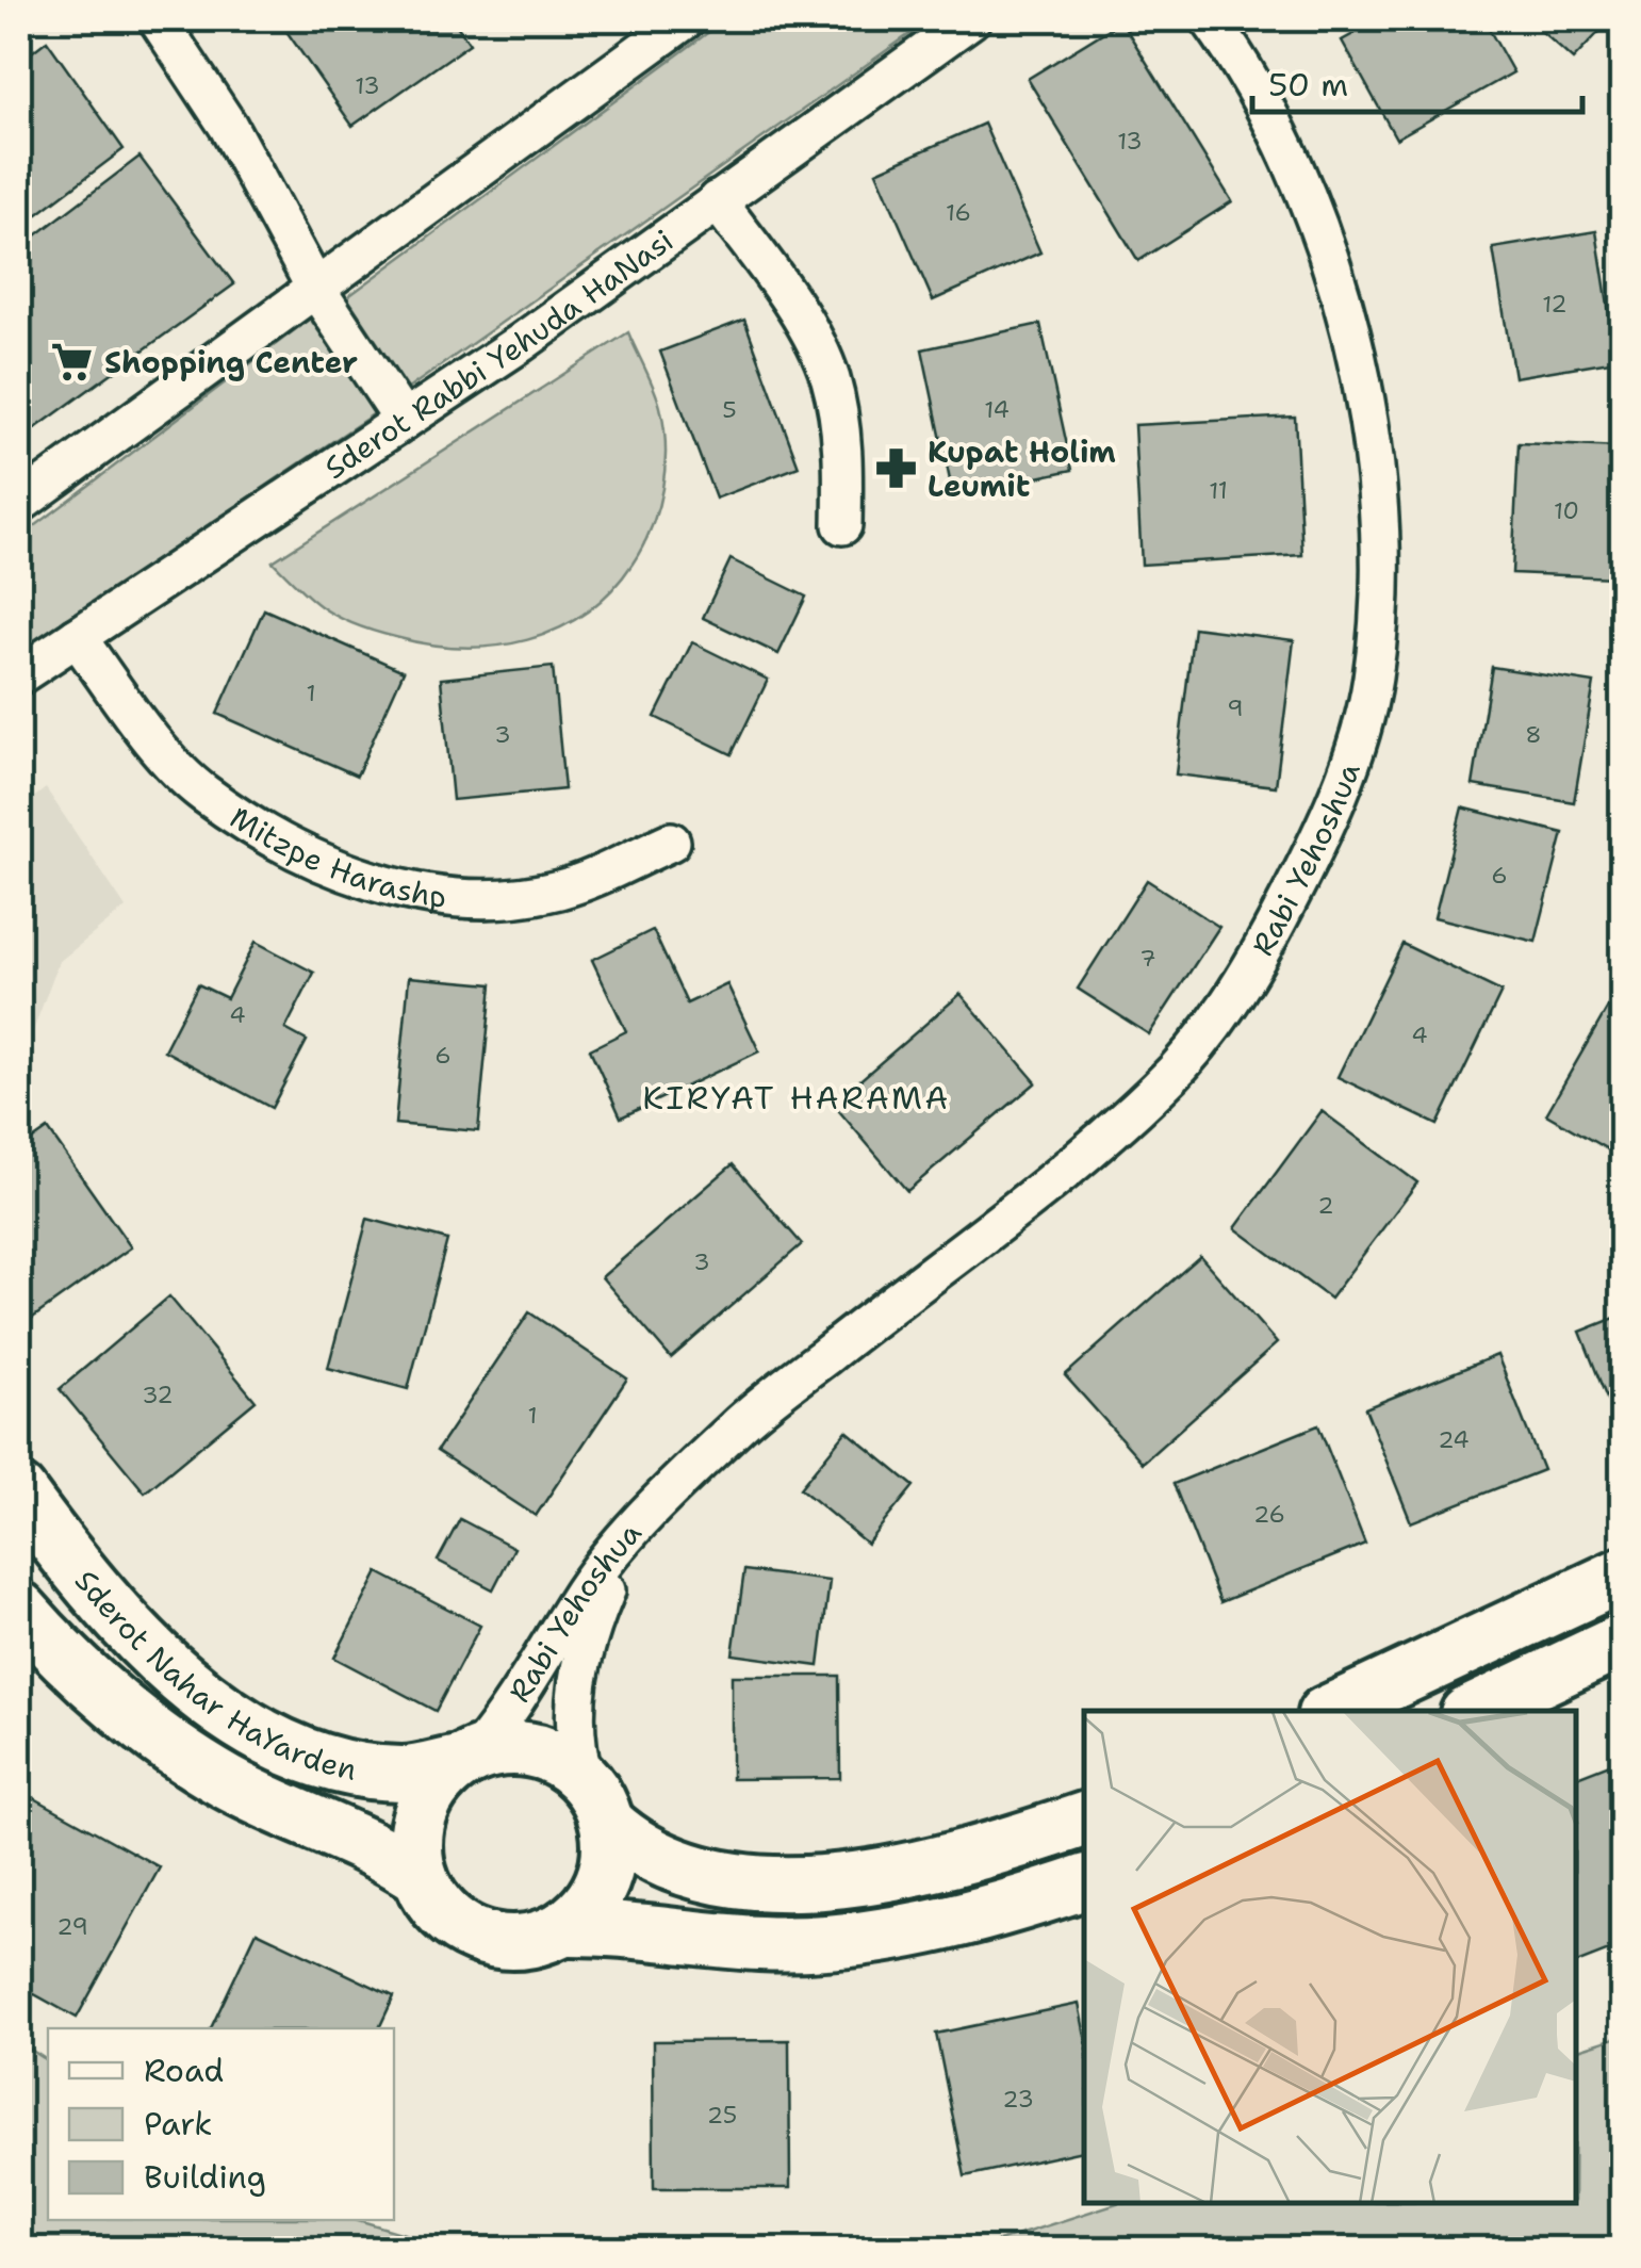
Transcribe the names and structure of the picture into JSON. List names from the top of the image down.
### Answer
{
  "streets": {
    "main road": ["Sderot Nahar HaYarden"],
    "street": ["Sderot Rabbi Yehuda HaNasi", "Mitzpe Harashp", "Rabi Yehoshua"]
  },
  "crossings": [
    ["Sderot Rabbi Yehuda HaNasi", "Mitzpe Harashp"],
    ["Rabi Yehoshua", "Sderot Nahar HaYarden"]
  ],
  "districts": ["KIRYAT HARAMA"],
  "places": {
    "supermarket": ["Shopping Center"],
    "pharmacy": ["Kupat Holim Leumit"]
  },
  "house_numbers": [
    "13",
    "13",
    "16",
    "12",
    "5",
    "14",
    "11",
    "10",
    "1",
    "9",
    "3",
    "8",
    "6",
    "7",
    "4",
    "4",
    "6",
    "2",
    "3",
    "32",
    "1",
    "24",
    "26",
    "29",
    "23",
    "25"
  ],
  "legend": ["Road", "Park", "Building"],
  "scale_bar": "50 m"
}
